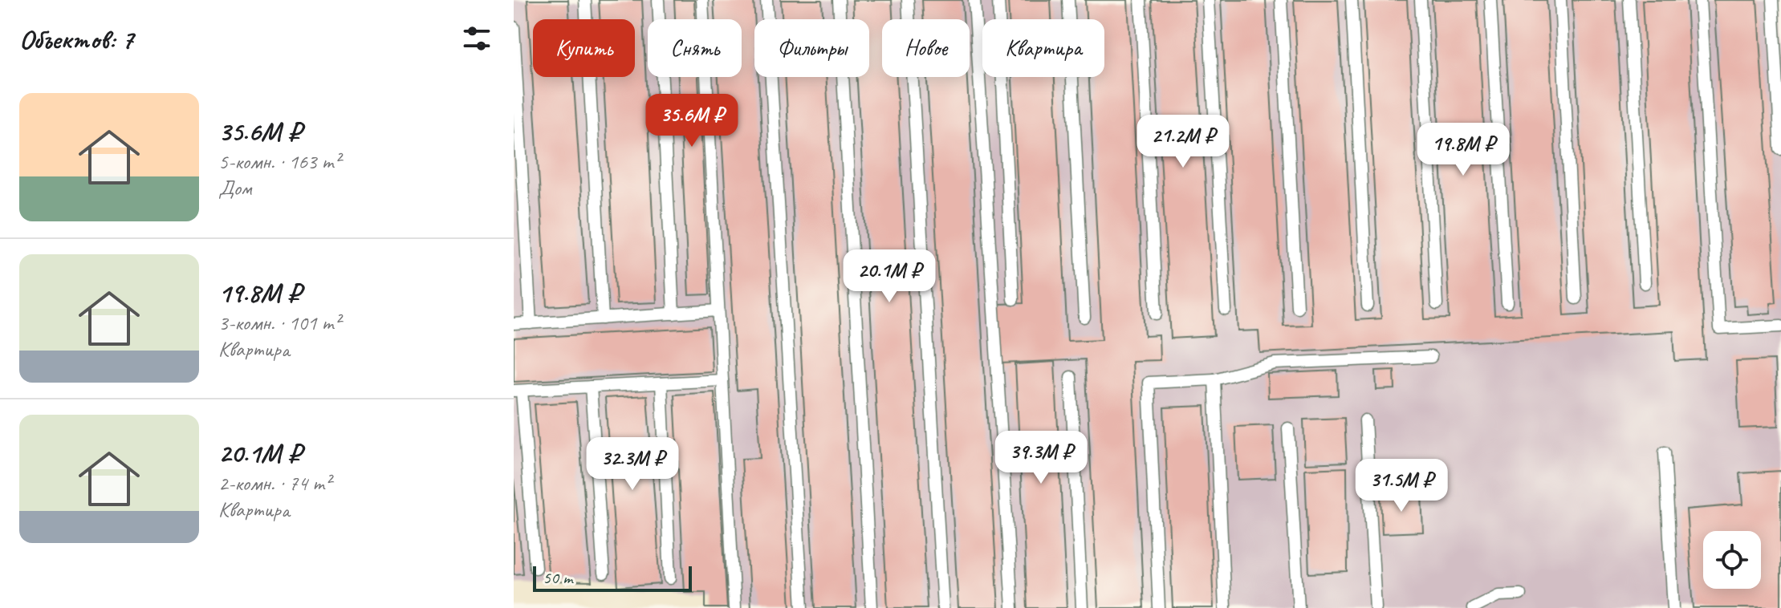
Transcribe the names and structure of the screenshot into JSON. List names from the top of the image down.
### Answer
{
  "scale_bar": "50 m",
  "page": {
    "heading": "Объектов: 7",
    "chip": [
      "Купить",
      "Снять",
      "Фильтры",
      "Новое",
      "Квартира"
    ],
    "list": [
      {
        "name": "35.6M ₽",
        "note": "5-комн. · 163 m² · Дом"
      },
      {
        "name": "19.8M ₽",
        "note": "3-комн. · 101 m² · Квартира"
      },
      {
        "name": "20.1M ₽",
        "note": "2-комн. · 74 m² · Квартира"
      }
    ],
    "price": [
      "35.6M ₽",
      "21.2M ₽",
      "19.8M ₽",
      "20.1M ₽",
      "39.3M ₽",
      "32.3M ₽",
      "31.5M ₽"
    ],
    "scale": "50 m"
  }
}
